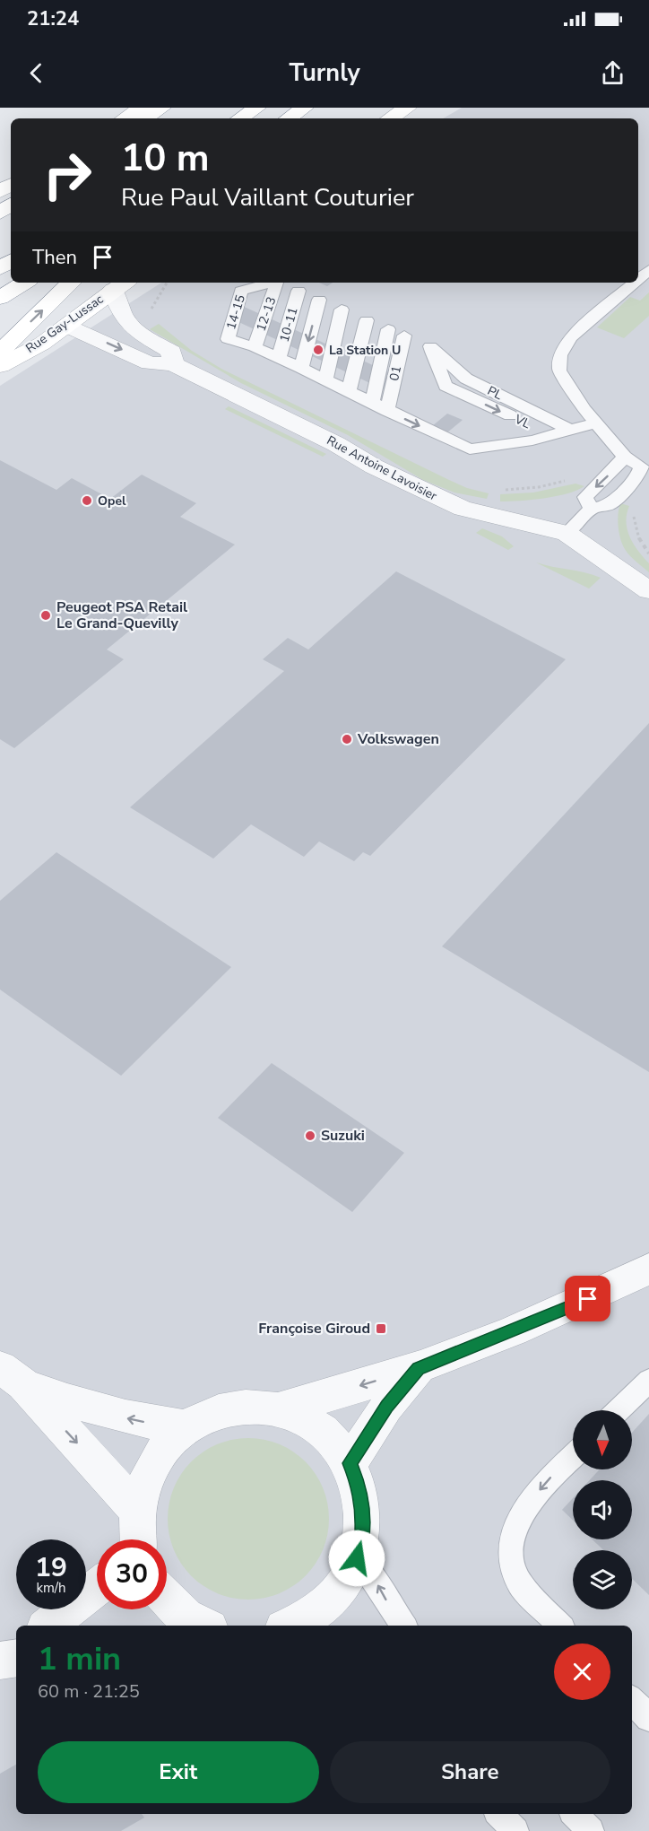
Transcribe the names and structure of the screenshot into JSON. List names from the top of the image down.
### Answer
{
  "streets": {
    "main road": ["Rue Gay-Lussac"],
    "street": ["Rue Antoine Lavoisier"],
    "lane": [
      "14-15",
      "12-13",
      "10-11",
      "01",
      "PL",
      "VL"
    ]
  },
  "crossings": [
    ["14-15", "12-13"],
    ["Rue Gay-Lussac", "Rue Antoine Lavoisier"],
    ["PL", "VL"]
  ],
  "places": {
    "other": [
      "La Station U",
      "Opel",
      "Peugeot PSA Retail Le Grand-Quevilly",
      "Volkswagen",
      "Suzuki"
    ],
    "transit": ["Françoise Giroud"]
  },
  "north": "bottom",
  "page": {
    "status": "21:24",
    "header": "Turnly",
    "turn": ["10 m", "Rue Paul Vaillant Couturier"],
    "then": "Then",
    "speed": "19 km/h",
    "limit": "30",
    "heading": ["1 min", "60 m · 21:25"],
    "buttons": ["Exit", "Share"]
  }
}
